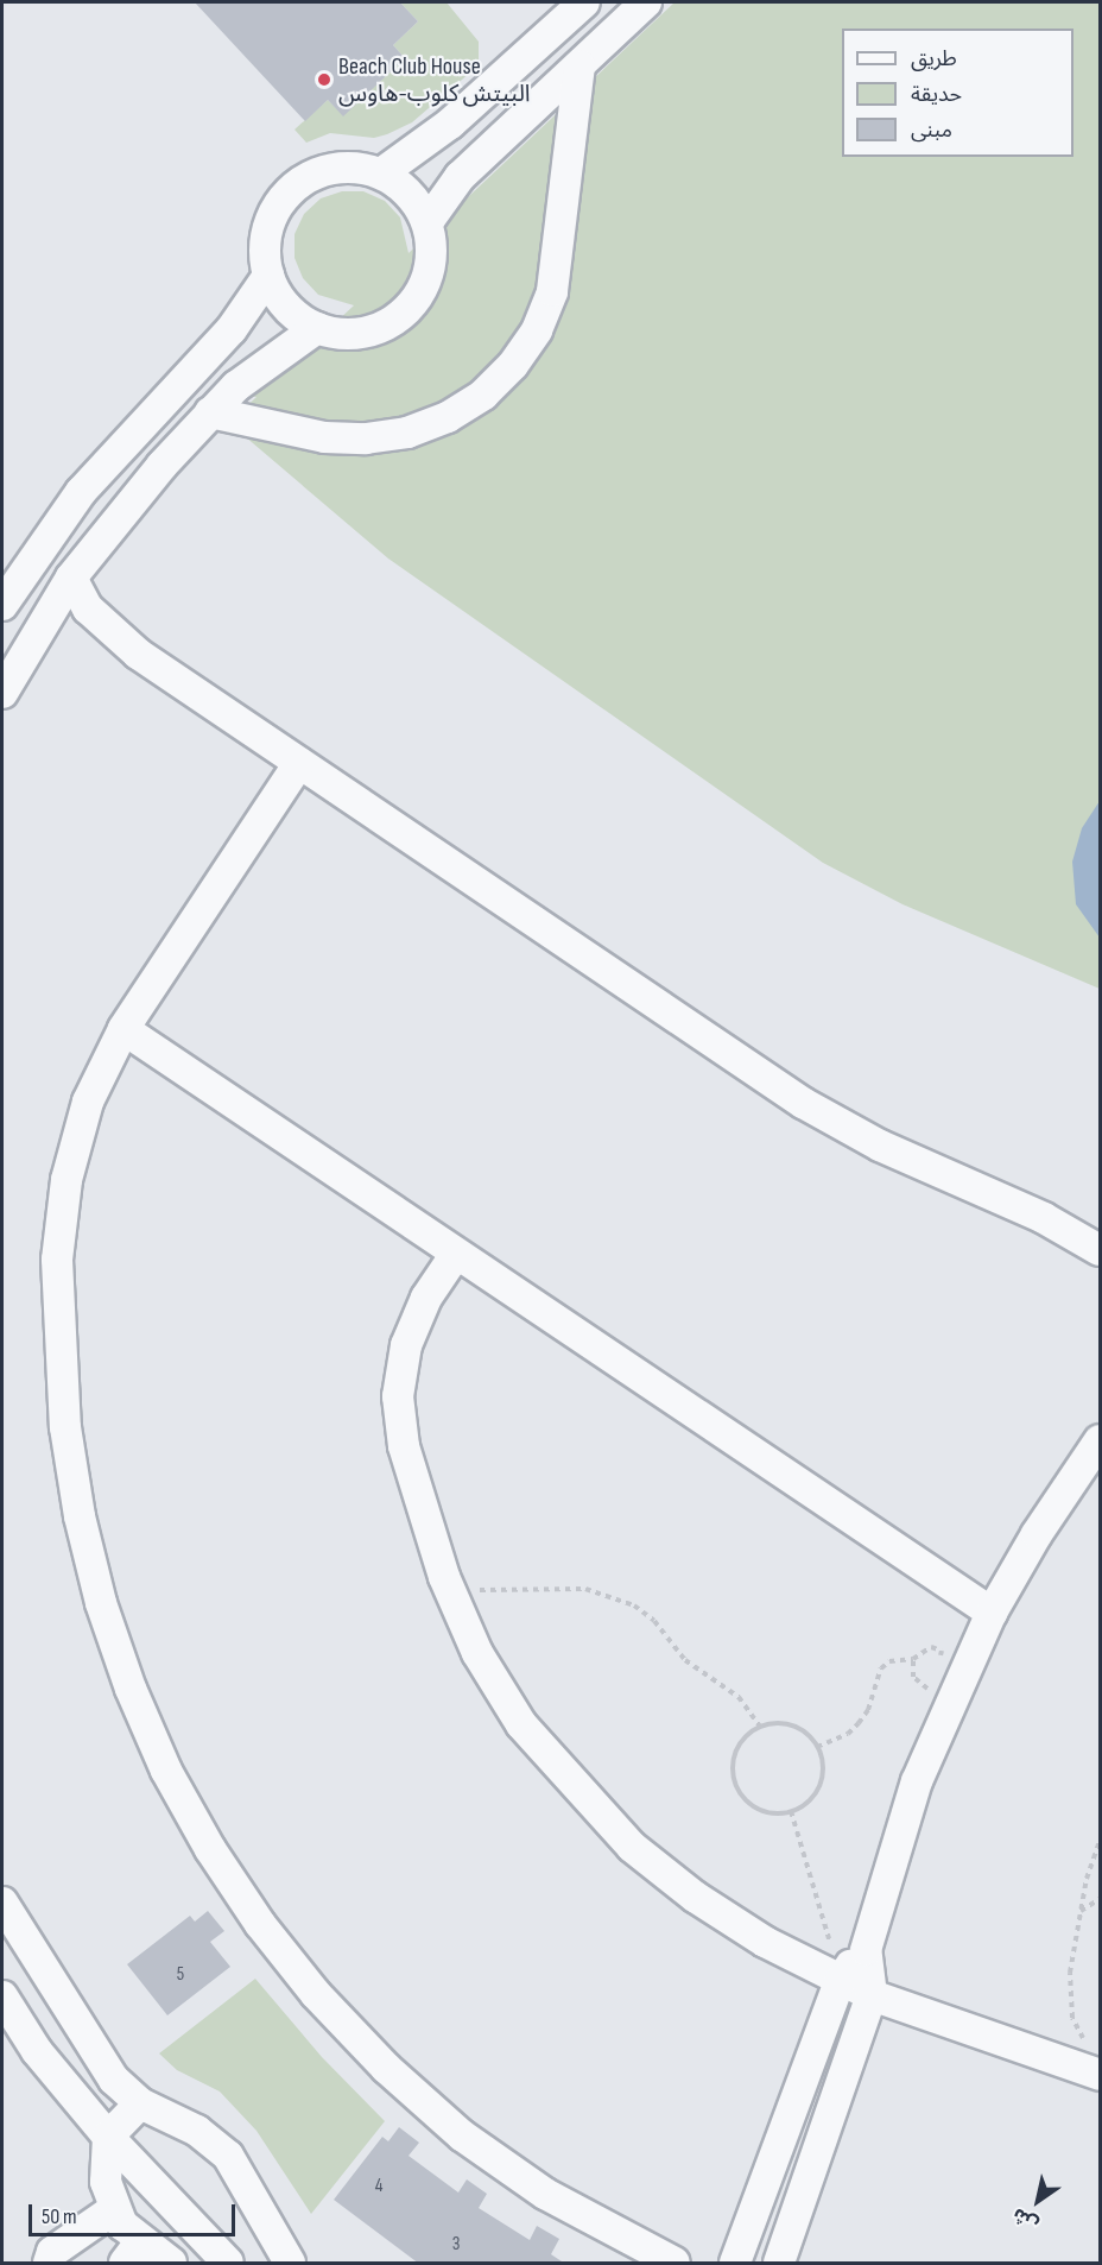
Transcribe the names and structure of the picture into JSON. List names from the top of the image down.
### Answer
{
  "places": ["Beach Club House البيتش كلوب-هاوس"],
  "house_numbers": ["5", "4", "3"],
  "legend": ["طريق", "حديقة", "مبنى"],
  "scale_bar": "50 m",
  "north": "bottom left"
}
